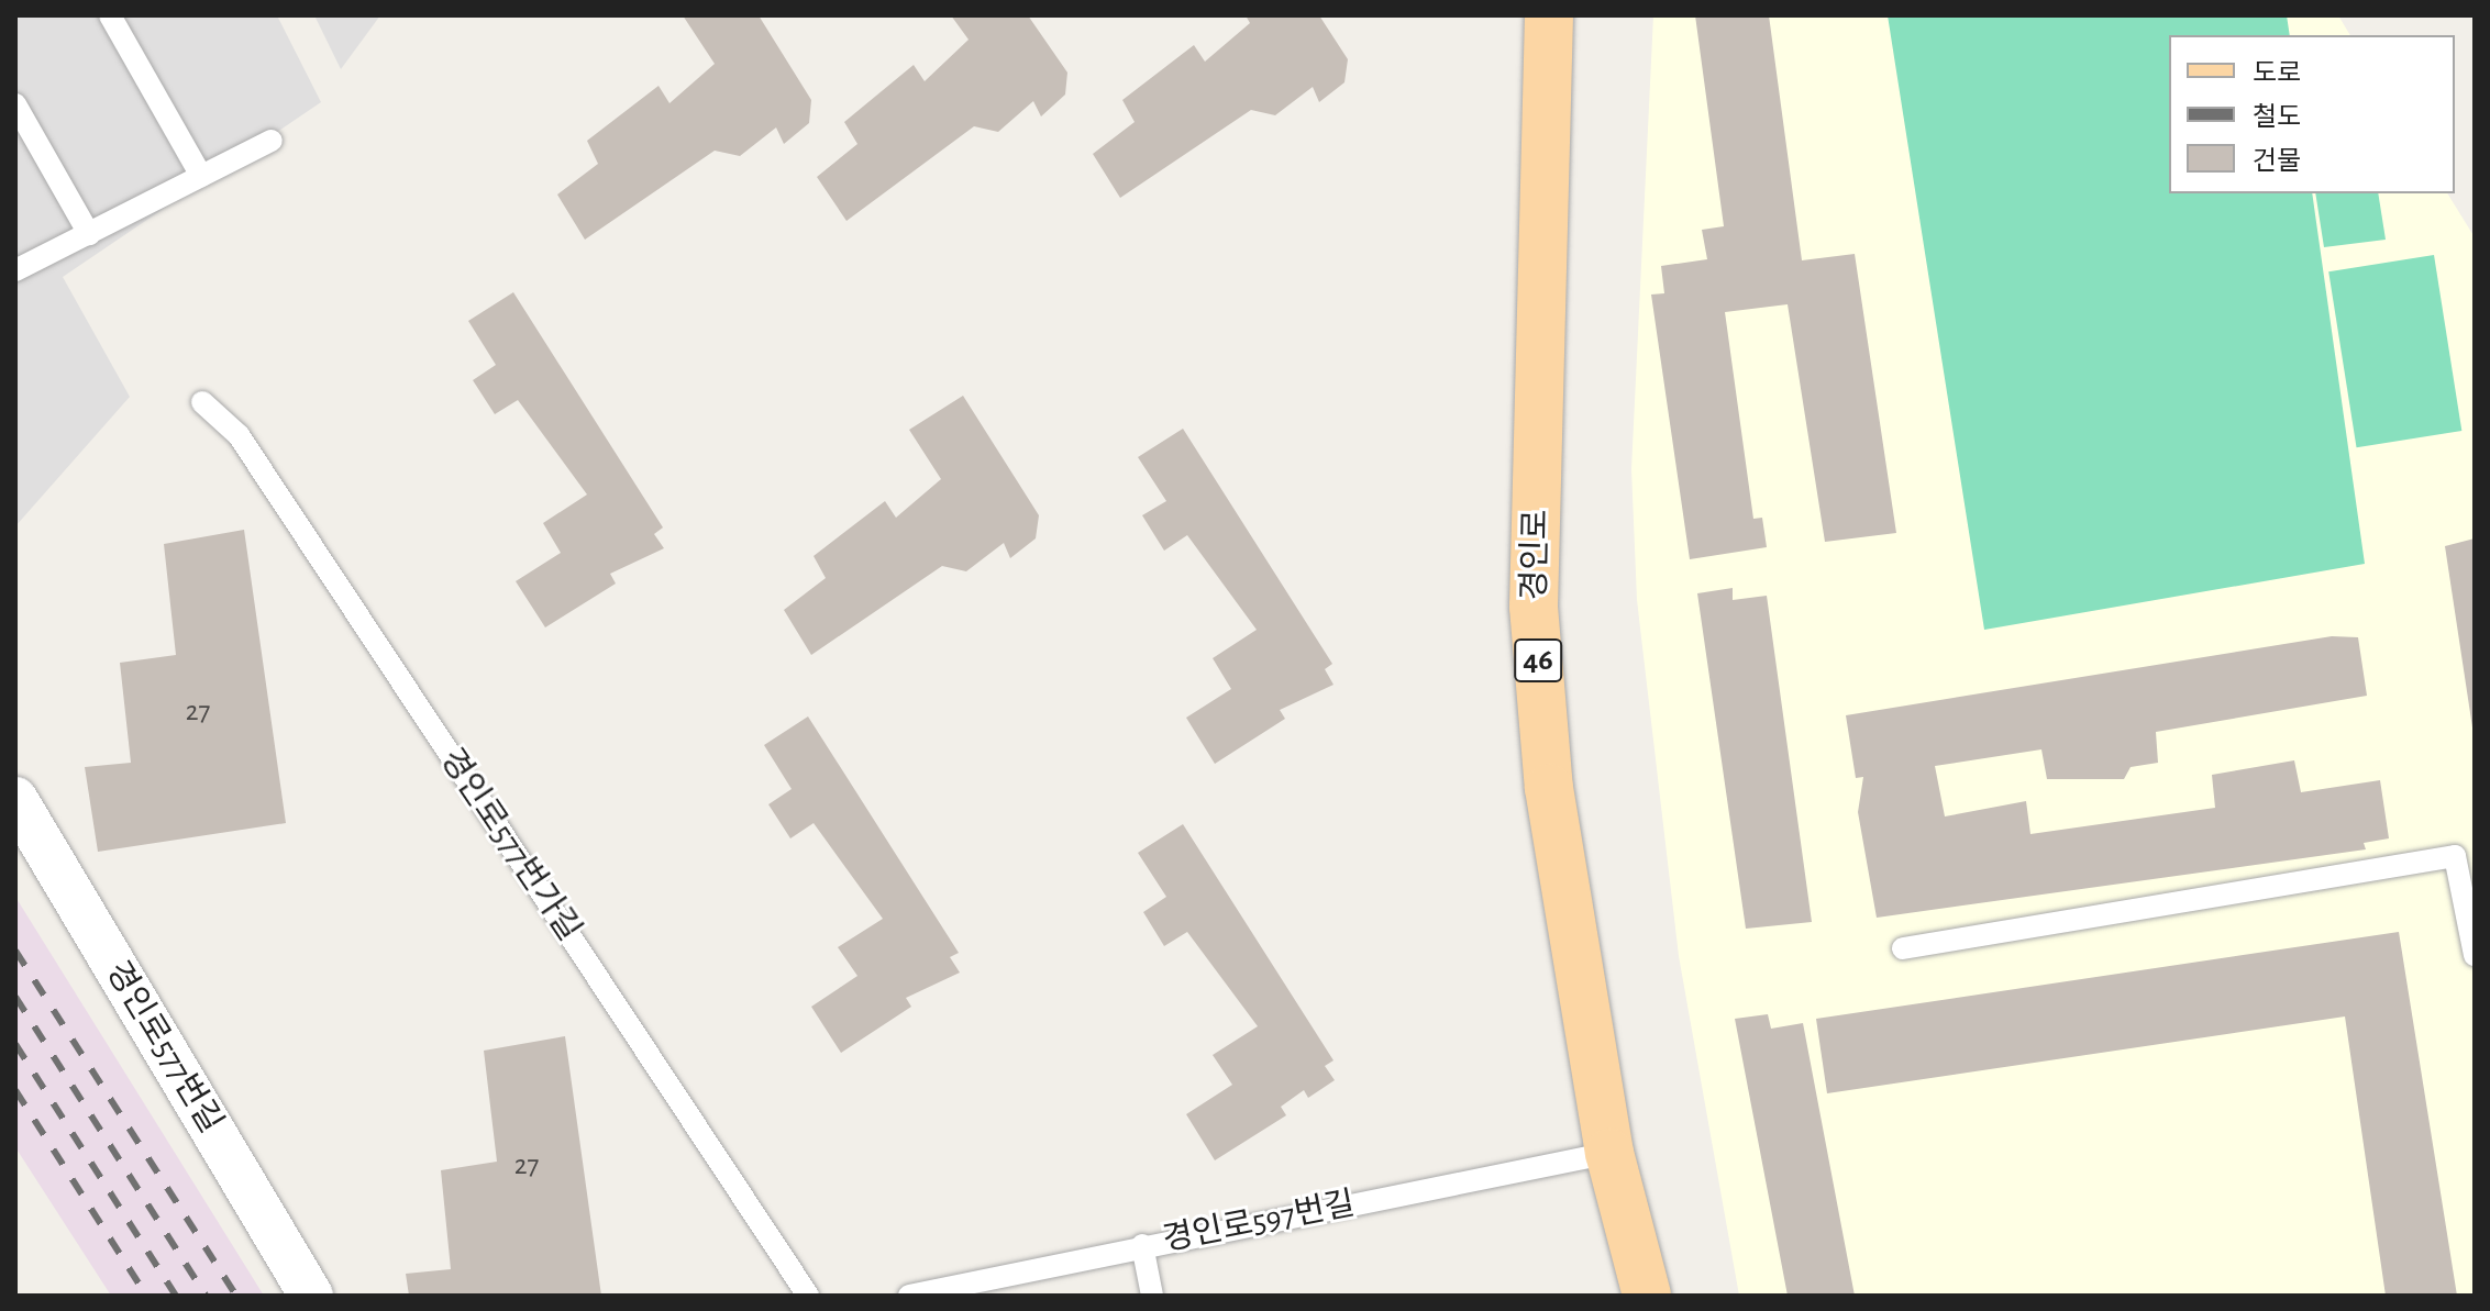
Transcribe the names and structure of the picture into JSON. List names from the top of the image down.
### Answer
{
  "streets": {
    "main road": ["경인로", "46"],
    "street": ["경인로577번길"],
    "lane": ["경인로577번가길", "경인로597번길"]
  },
  "crossings": [
    ["경인로", "경인로597번길"]
  ],
  "house_numbers": ["27", "27"],
  "legend": ["도로", "철도", "건물"]
}
